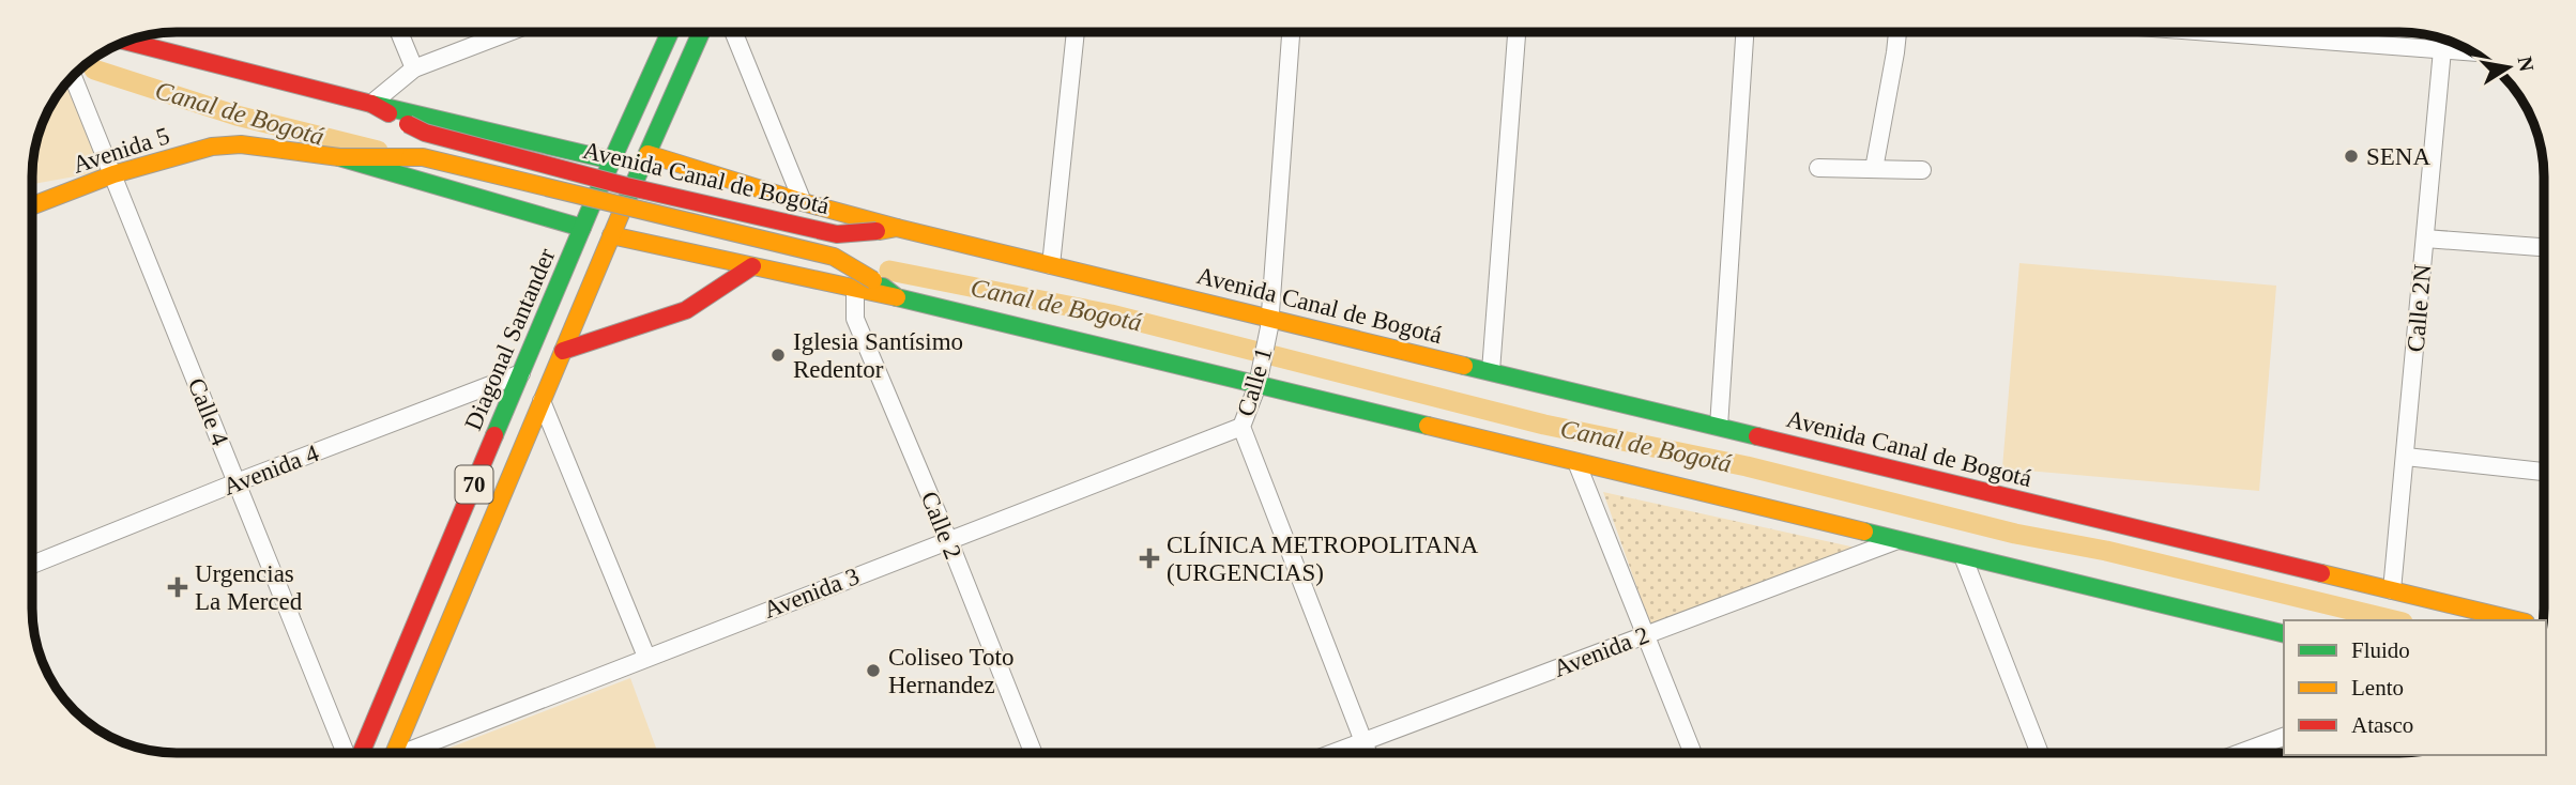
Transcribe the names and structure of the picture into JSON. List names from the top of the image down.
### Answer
{
  "streets": {
    "main road": [
      "Avenida 5",
      "Avenida Canal de Bogotá",
      "Diagonal Santander",
      "70"
    ],
    "street": [
      "Calle 2N",
      "Calle 1",
      "Calle 4",
      "Avenida 4",
      "Calle 2",
      "Avenida 3",
      "Avenida 2"
    ]
  },
  "crossings": [
    ["Avenida 5", "Avenida Canal de Bogotá"],
    ["Avenida 5", "Calle 4"],
    ["Avenida Canal de Bogotá", "Calle 2N"],
    ["Avenida Canal de Bogotá", "Calle 1"],
    ["Avenida Canal de Bogotá", "Avenida 2"],
    ["Diagonal Santander", "Avenida 4"],
    ["Calle 1", "Avenida 3"],
    ["Calle 1", "Avenida 2"],
    ["Calle 4", "Avenida 4"],
    ["Calle 2", "Avenida 3"]
  ],
  "water": ["Canal de Bogotá"],
  "places": {
    "other": ["SENA", "Iglesia Santísimo Redentor", "Coliseo Toto Hernandez"],
    "health": ["CLÍNICA METROPOLITANA (URGENCIAS)", "Urgencias La Merced"]
  },
  "legend": ["Fluido", "Lento", "Atasco"],
  "north": "right"
}
